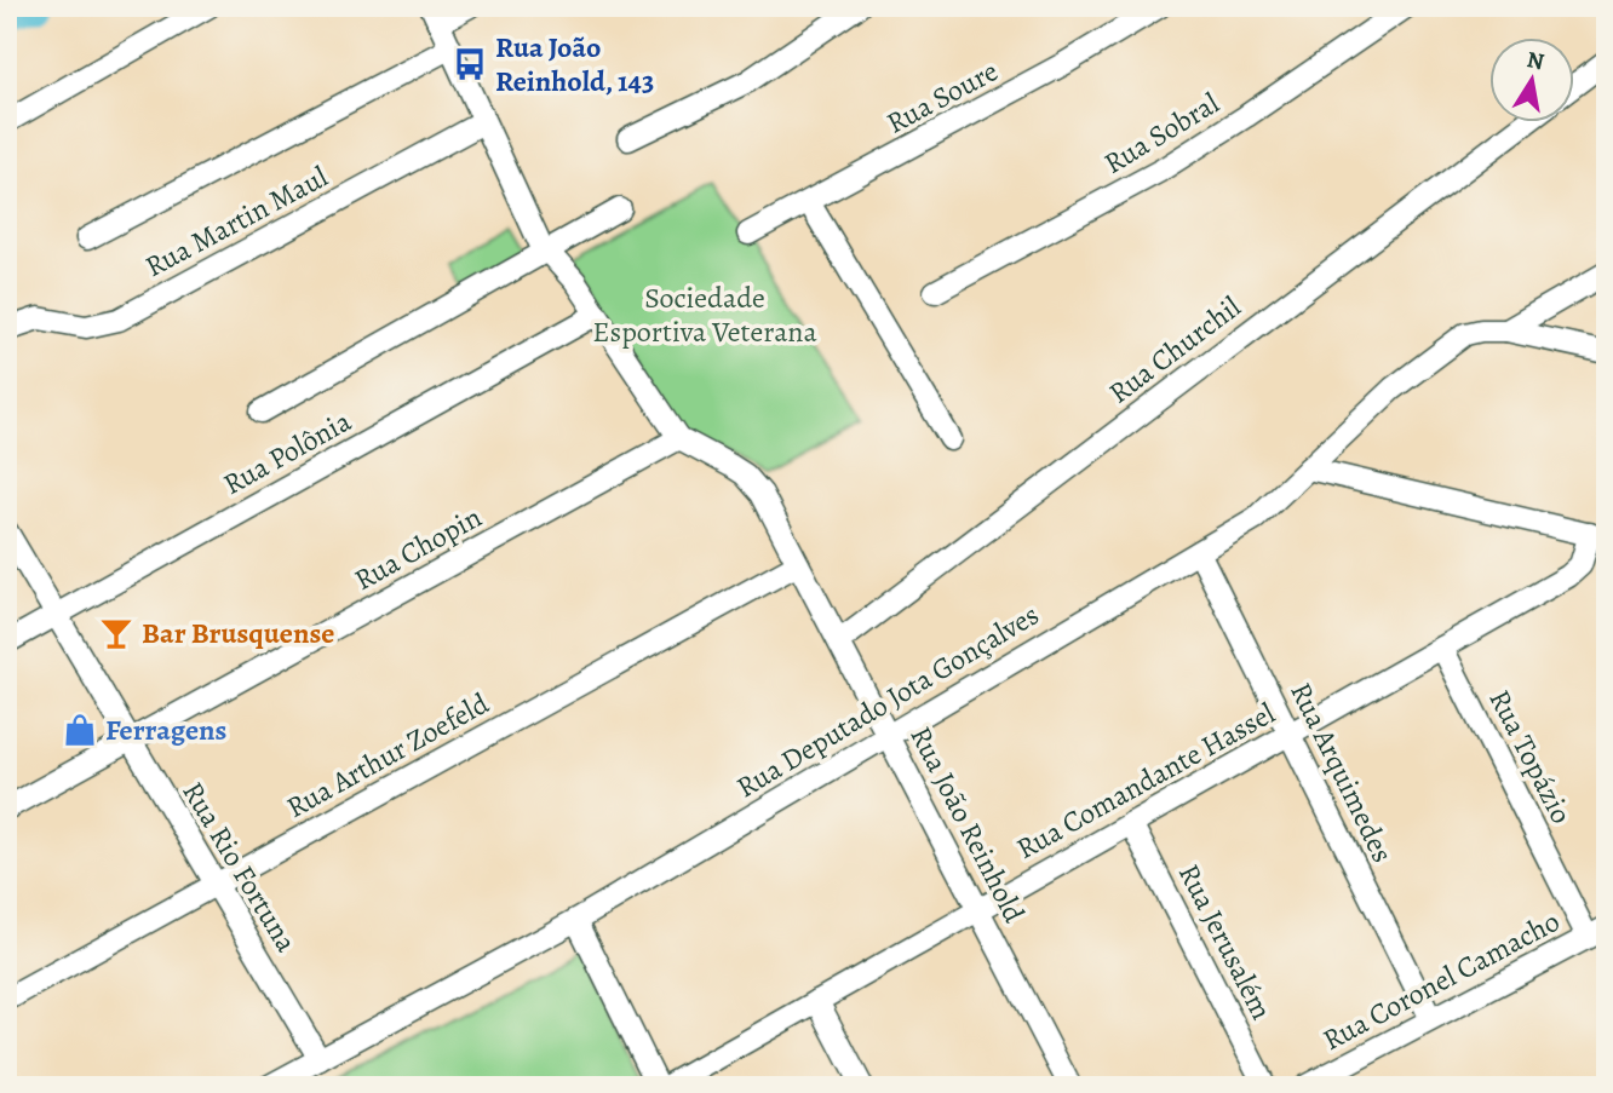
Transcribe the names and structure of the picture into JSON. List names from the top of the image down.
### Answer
{
  "streets": {
    "street": [
      "Rua Soure",
      "Rua Sobral",
      "Rua Martin Maul",
      "Rua Churchil",
      "Rua Polônia",
      "Rua Chopin",
      "Rua Deputado Jota Gonçalves",
      "Rua Arthur Zoefeld",
      "Rua Topázio",
      "Rua Arquimedes",
      "Rua Comandante Hassel",
      "Rua João Reinhold",
      "Rua Rio Fortuna",
      "Rua Jerusalém",
      "Rua Coronel Camacho"
    ]
  },
  "crossings": [
    ["Rua Martin Maul", "Rua João Reinhold"],
    ["Rua Churchil", "Rua João Reinhold"],
    ["Rua Polônia", "Rua João Reinhold"],
    ["Rua Polônia", "Rua Rio Fortuna"],
    ["Rua Chopin", "Rua João Reinhold"],
    ["Rua Chopin", "Rua Rio Fortuna"],
    ["Rua Deputado Jota Gonçalves", "Rua Arquimedes"],
    ["Rua Deputado Jota Gonçalves", "Rua João Reinhold"],
    ["Rua Deputado Jota Gonçalves", "Rua Rio Fortuna"],
    ["Rua Arthur Zoefeld", "Rua João Reinhold"],
    ["Rua Arthur Zoefeld", "Rua Rio Fortuna"],
    ["Rua Topázio", "Rua Comandante Hassel"],
    ["Rua Topázio", "Rua Coronel Camacho"],
    ["Rua Arquimedes", "Rua Comandante Hassel"],
    ["Rua Arquimedes", "Rua Coronel Camacho"],
    ["Rua Comandante Hassel", "Rua João Reinhold"],
    ["Rua Comandante Hassel", "Rua Jerusalém"]
  ],
  "parks": ["Sociedade Esportiva Veterana"],
  "places": {
    "bus stop": ["Rua João Reinhold, 143"],
    "bar": ["Bar Brusquense"],
    "shop": ["Ferragens"]
  },
  "north": "top"
}
